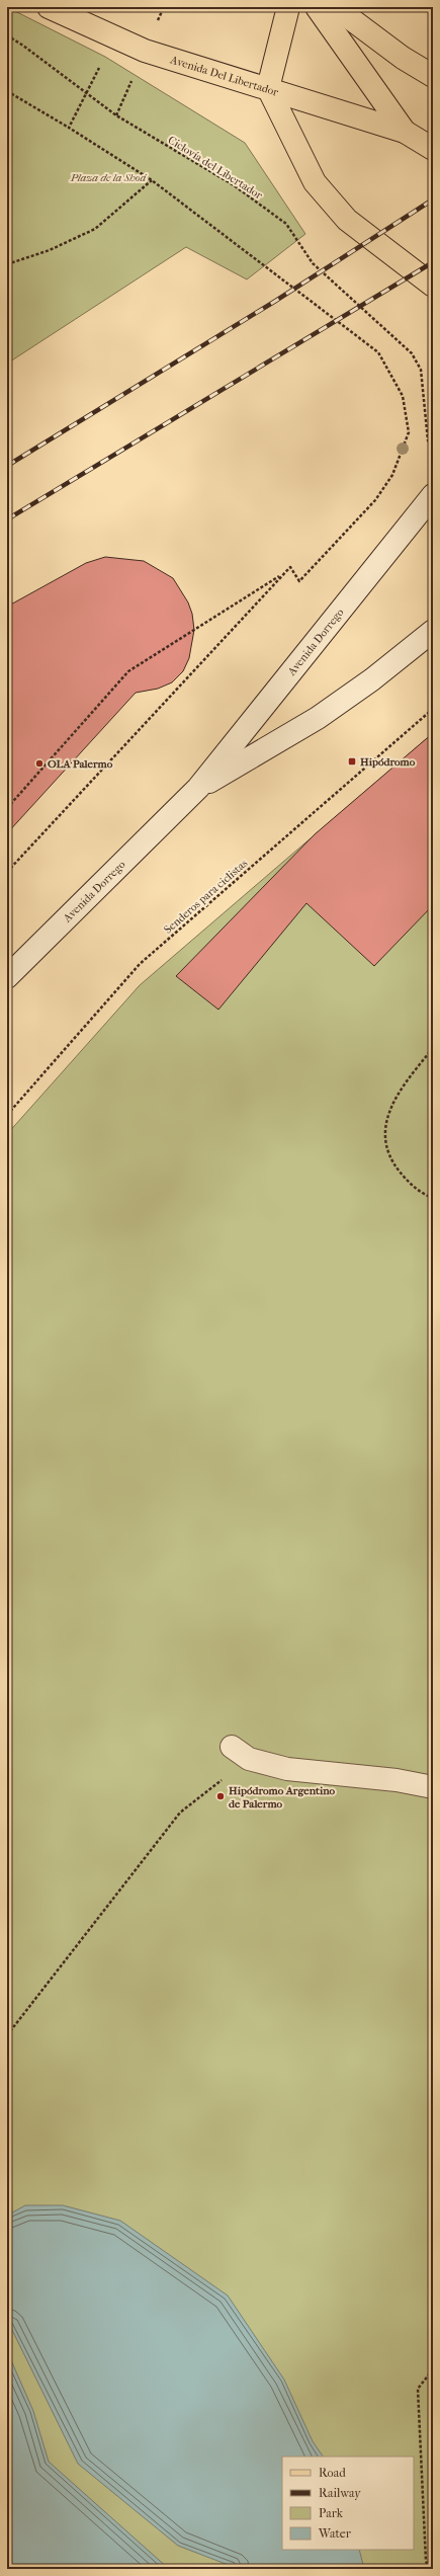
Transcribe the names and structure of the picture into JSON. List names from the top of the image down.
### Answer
{
  "streets": {
    "main road": ["Avenida Del Libertador", "Avenida Dorrego"],
    "path": ["Ciclovía del Libertador", "Senderos para ciclistas"]
  },
  "parks": ["Plaza de la Shoá"],
  "places": {
    "transit": ["Hipódromo"],
    "other": ["OLA Palermo", "Hipódromo Argentino de Palermo"]
  },
  "legend": [
    "Road",
    "Railway",
    "Park",
    "Water"
  ]
}
